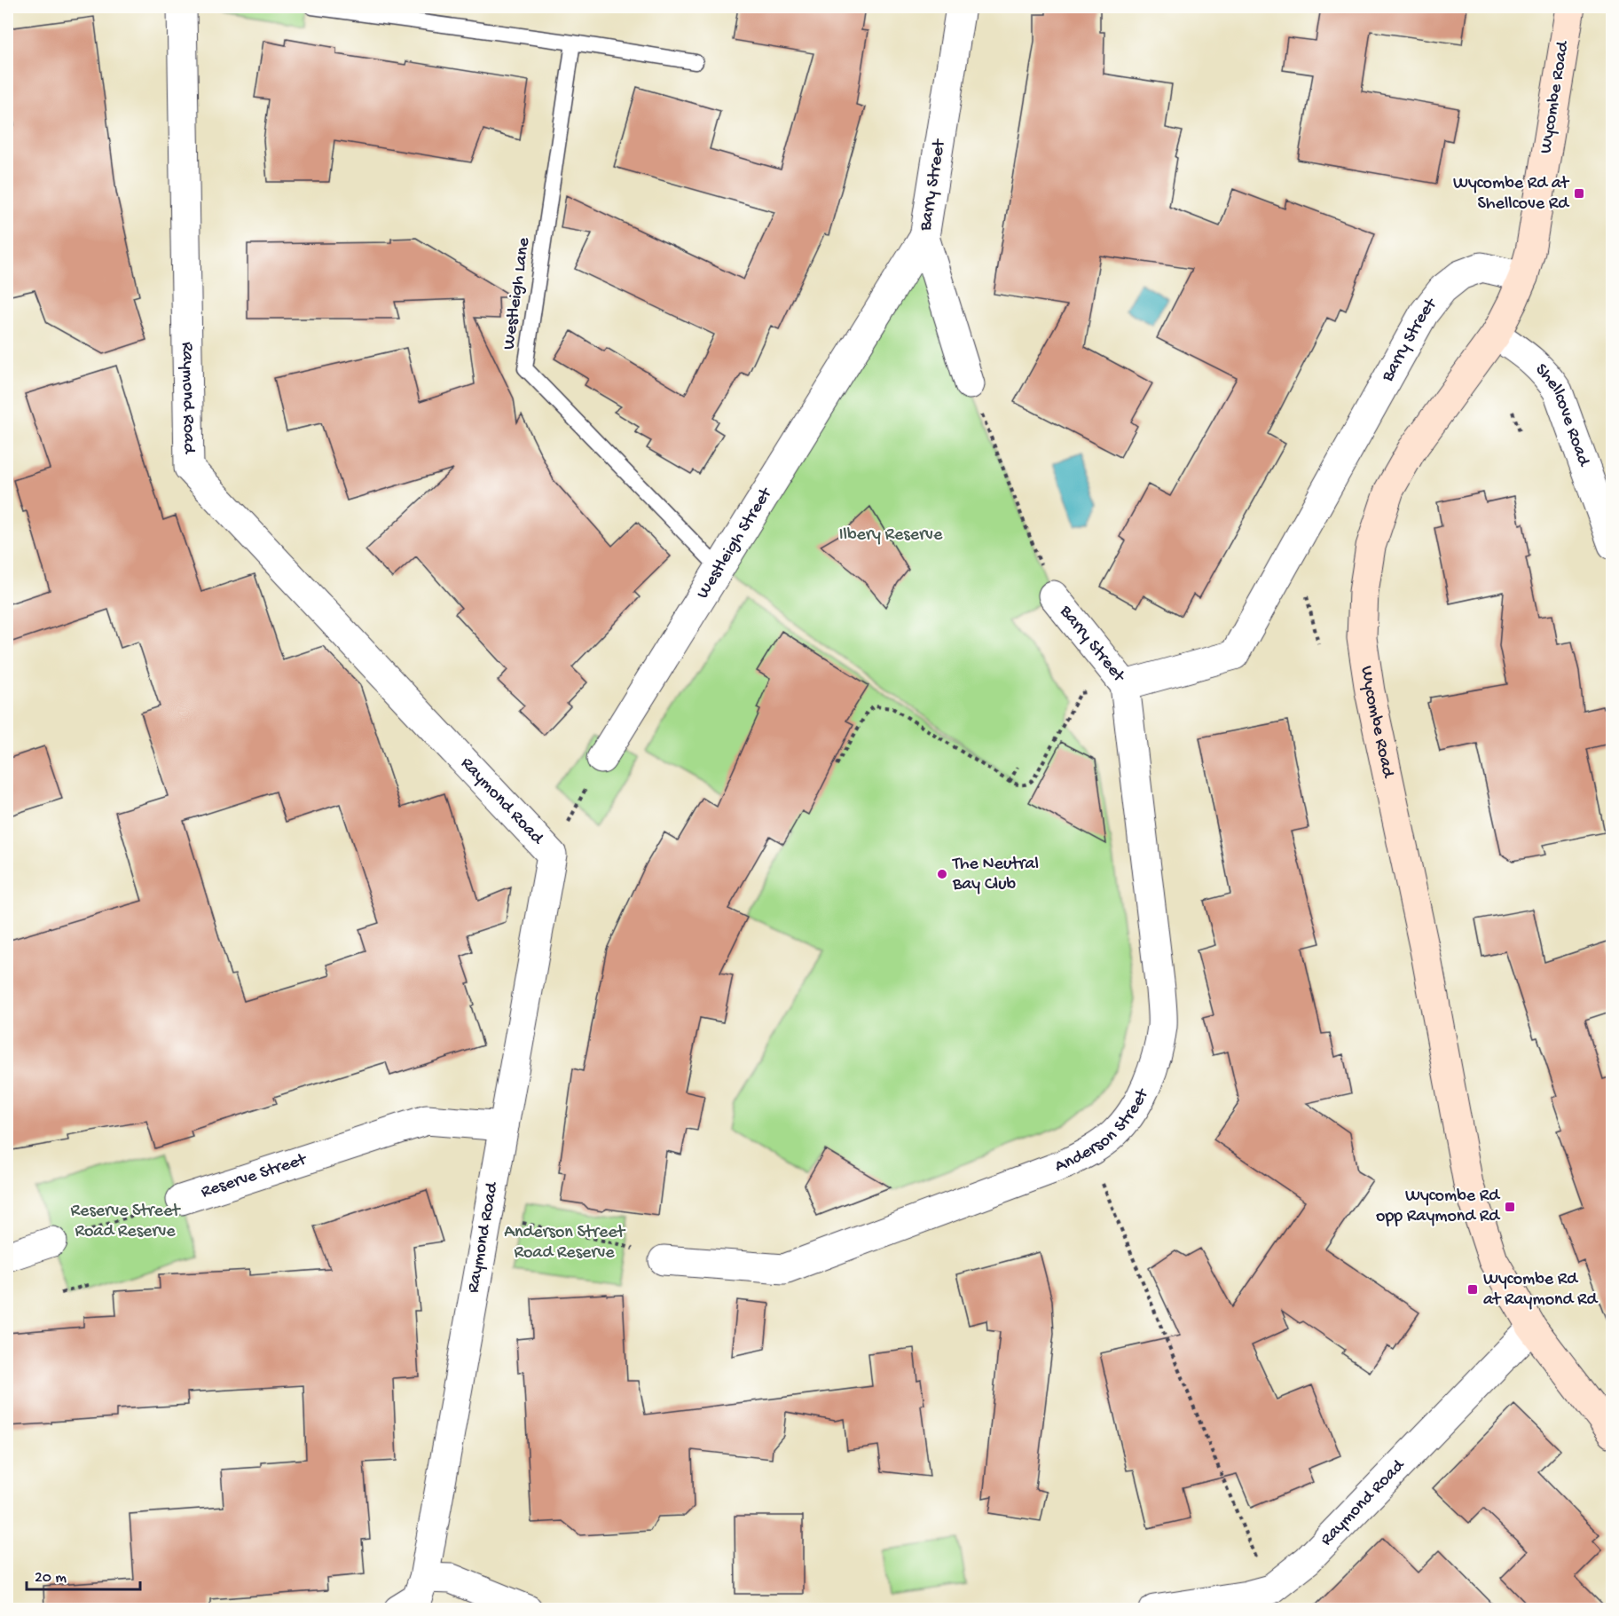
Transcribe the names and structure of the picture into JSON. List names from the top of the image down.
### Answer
{
  "streets": {
    "street": [
      "Wycombe Road",
      "Barry Street",
      "Raymond Road",
      "Shellcove Road",
      "Westleigh Street",
      "Anderson Street",
      "Reserve Street"
    ],
    "lane": ["Westleigh Lane"]
  },
  "crossings": [
    ["Wycombe Road", "Barry Street"],
    ["Wycombe Road", "Raymond Road"],
    ["Wycombe Road", "Shellcove Road"],
    ["Barry Street", "Westleigh Street"],
    ["Barry Street", "Anderson Street"],
    ["Westleigh Lane", "Westleigh Street"],
    ["Raymond Road", "Reserve Street"]
  ],
  "parks": ["Ilbery Reserve", "Reserve Street Road Reserve", "Anderson Street Road Reserve"],
  "places": {
    "transit": ["Wycombe Rd at Shellcove Rd", "Wycombe Rd opp Raymond Rd", "Wycombe Rd at Raymond Rd"],
    "other": ["The Neutral Bay Club"]
  },
  "scale_bar": "20 m"
}
